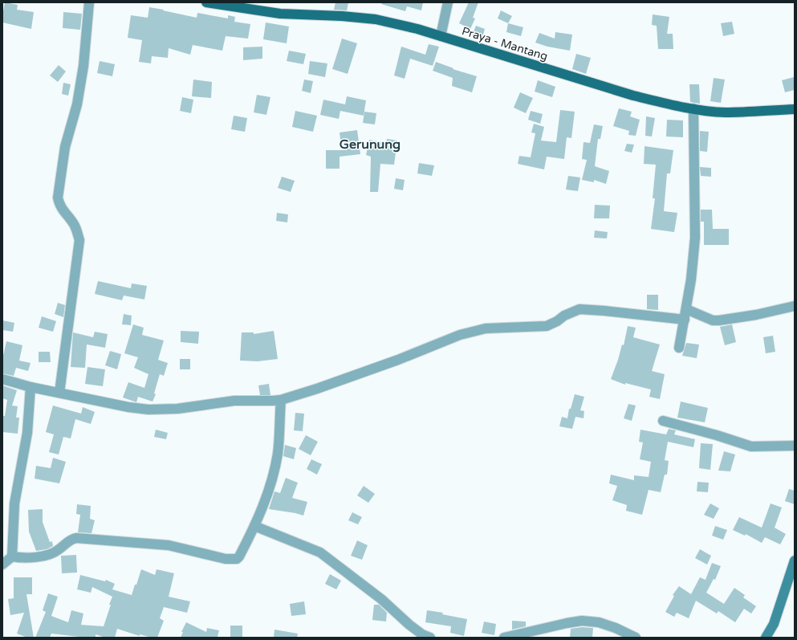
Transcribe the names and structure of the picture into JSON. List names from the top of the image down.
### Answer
{
  "streets": {
    "main road": ["Praya - Mantang"]
  },
  "districts": ["Gerunung"]
}
